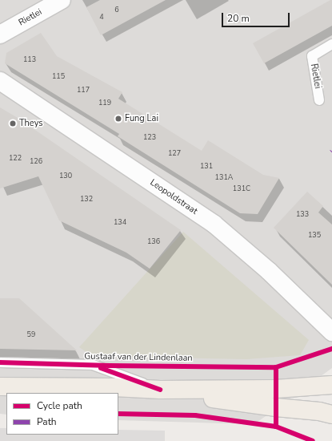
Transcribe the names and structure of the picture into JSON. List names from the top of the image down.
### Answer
{
  "streets": {
    "street": ["Rietlei", "Leopoldstraat"],
    "lane": ["Gustaaf van der Lindenlaan"]
  },
  "places": ["Fung Lai", "Theys"],
  "house_numbers": [
    "6",
    "4",
    "113",
    "115",
    "117",
    "119",
    "123",
    "127",
    "122",
    "126",
    "131",
    "130",
    "131A",
    "131C",
    "132",
    "133",
    "134",
    "135",
    "136",
    "59"
  ],
  "legend": ["Cycle path", "Path"],
  "scale_bar": "20 m"
}
